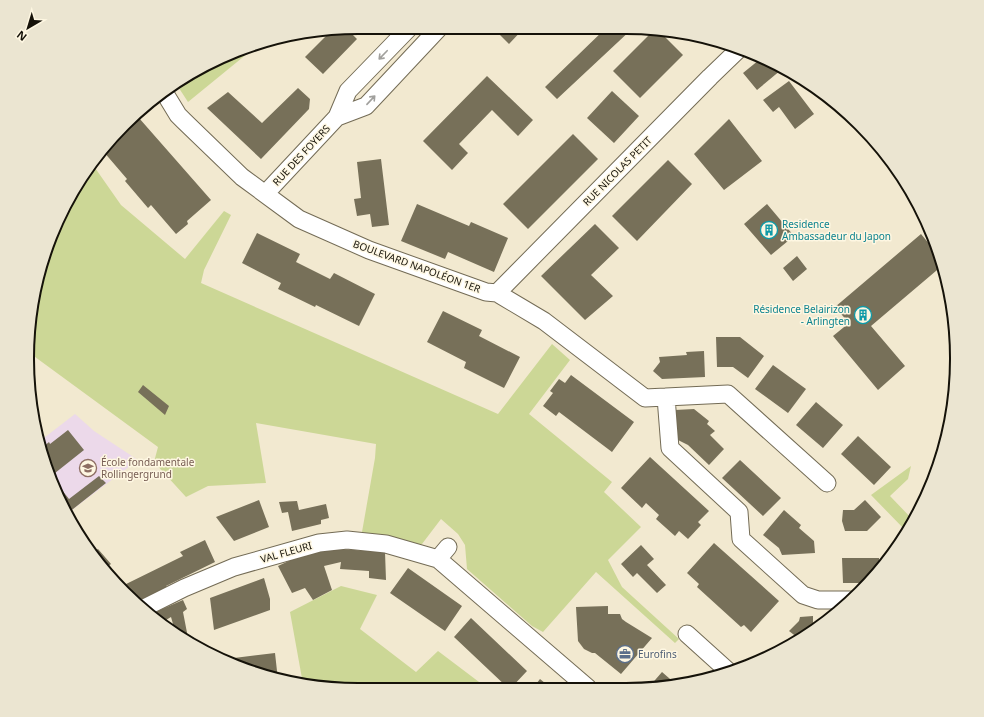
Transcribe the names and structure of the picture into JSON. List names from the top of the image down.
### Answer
{
  "streets": {
    "street": [
      "RUE DES FOYERS",
      "RUE NICOLAS PETIT",
      "BOULEVARD NAPOLÉON 1ER",
      "VAL FLEURI"
    ]
  },
  "crossings": [
    ["RUE DES FOYERS", "BOULEVARD NAPOLÉON 1ER"],
    ["RUE NICOLAS PETIT", "BOULEVARD NAPOLÉON 1ER"]
  ],
  "places": {
    "building": ["Residence Ambassadeur du Japon", "Résidence Belairizon - Arlingten"],
    "school or university": ["École fondamentale Rollingergrund"],
    "office": ["Eurofins"]
  },
  "north": "bottom left"
}
